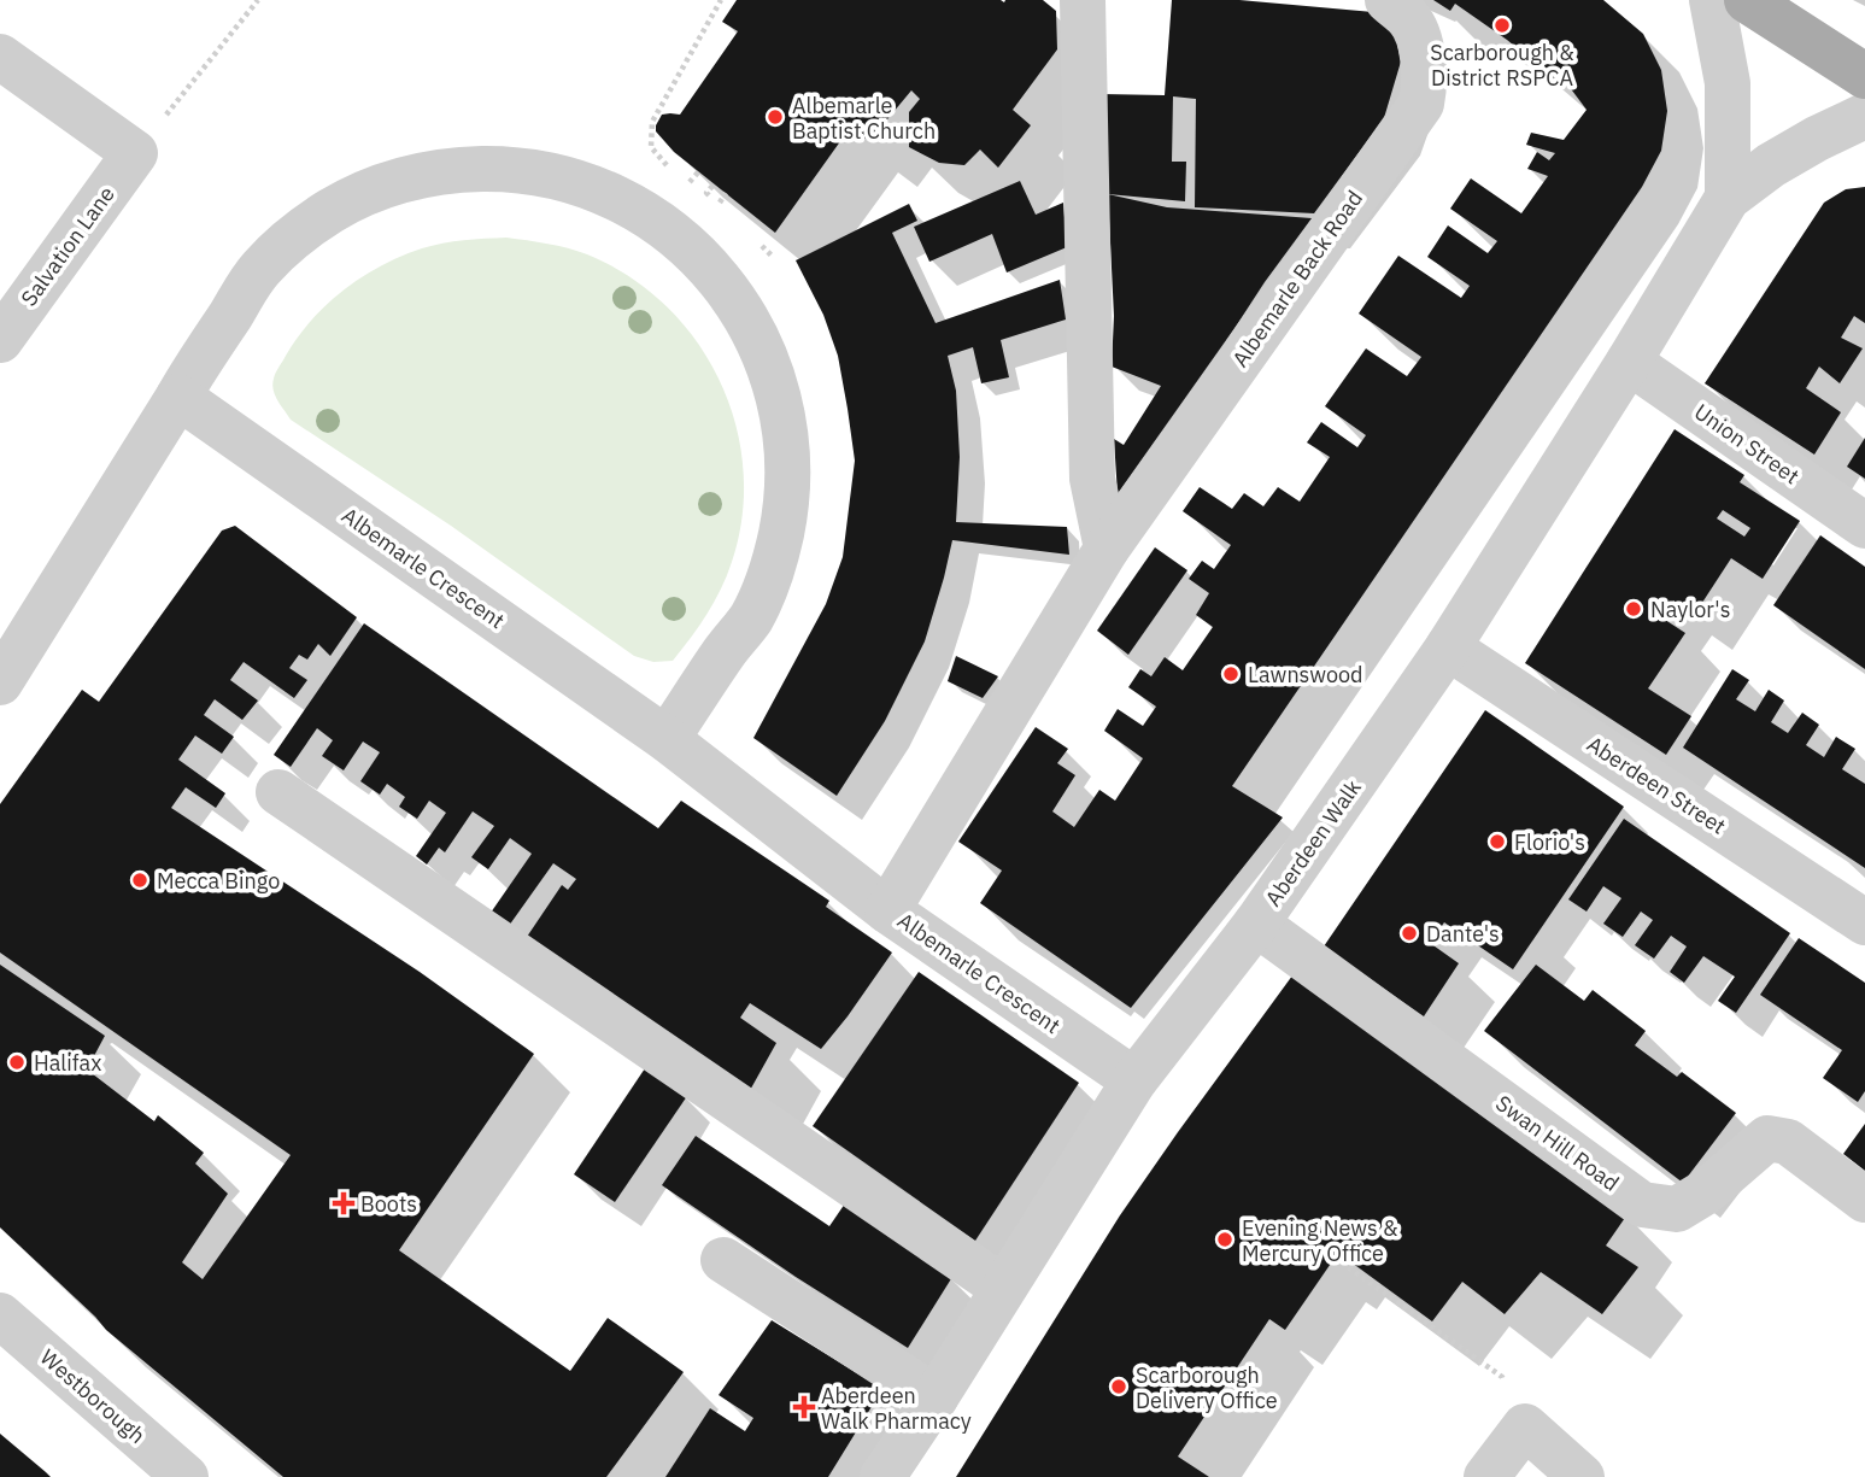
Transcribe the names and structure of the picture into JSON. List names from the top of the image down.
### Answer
{
  "streets": {
    "street": [
      "Salvation Lane",
      "Albemarle Back Road",
      "Union Street",
      "Albemarle Crescent",
      "Aberdeen Street",
      "Aberdeen Walk",
      "Swan Hill Road",
      "Westborough"
    ]
  },
  "crossings": [
    ["Albemarle Back Road", "Albemarle Crescent"],
    ["Union Street", "Aberdeen Walk"],
    ["Albemarle Crescent", "Aberdeen Walk"],
    ["Aberdeen Street", "Aberdeen Walk"],
    ["Aberdeen Walk", "Swan Hill Road"]
  ],
  "places": {
    "other": [
      "Scarborough & District RSPCA",
      "Albemarle Baptist Church",
      "Naylor's",
      "Lawnswood",
      "Florio's",
      "Mecca Bingo",
      "Dante's",
      "Halifax",
      "Evening News & Mercury Office",
      "Scarborough Delivery Office"
    ],
    "health": ["Boots", "Aberdeen Walk Pharmacy"]
  }
}
